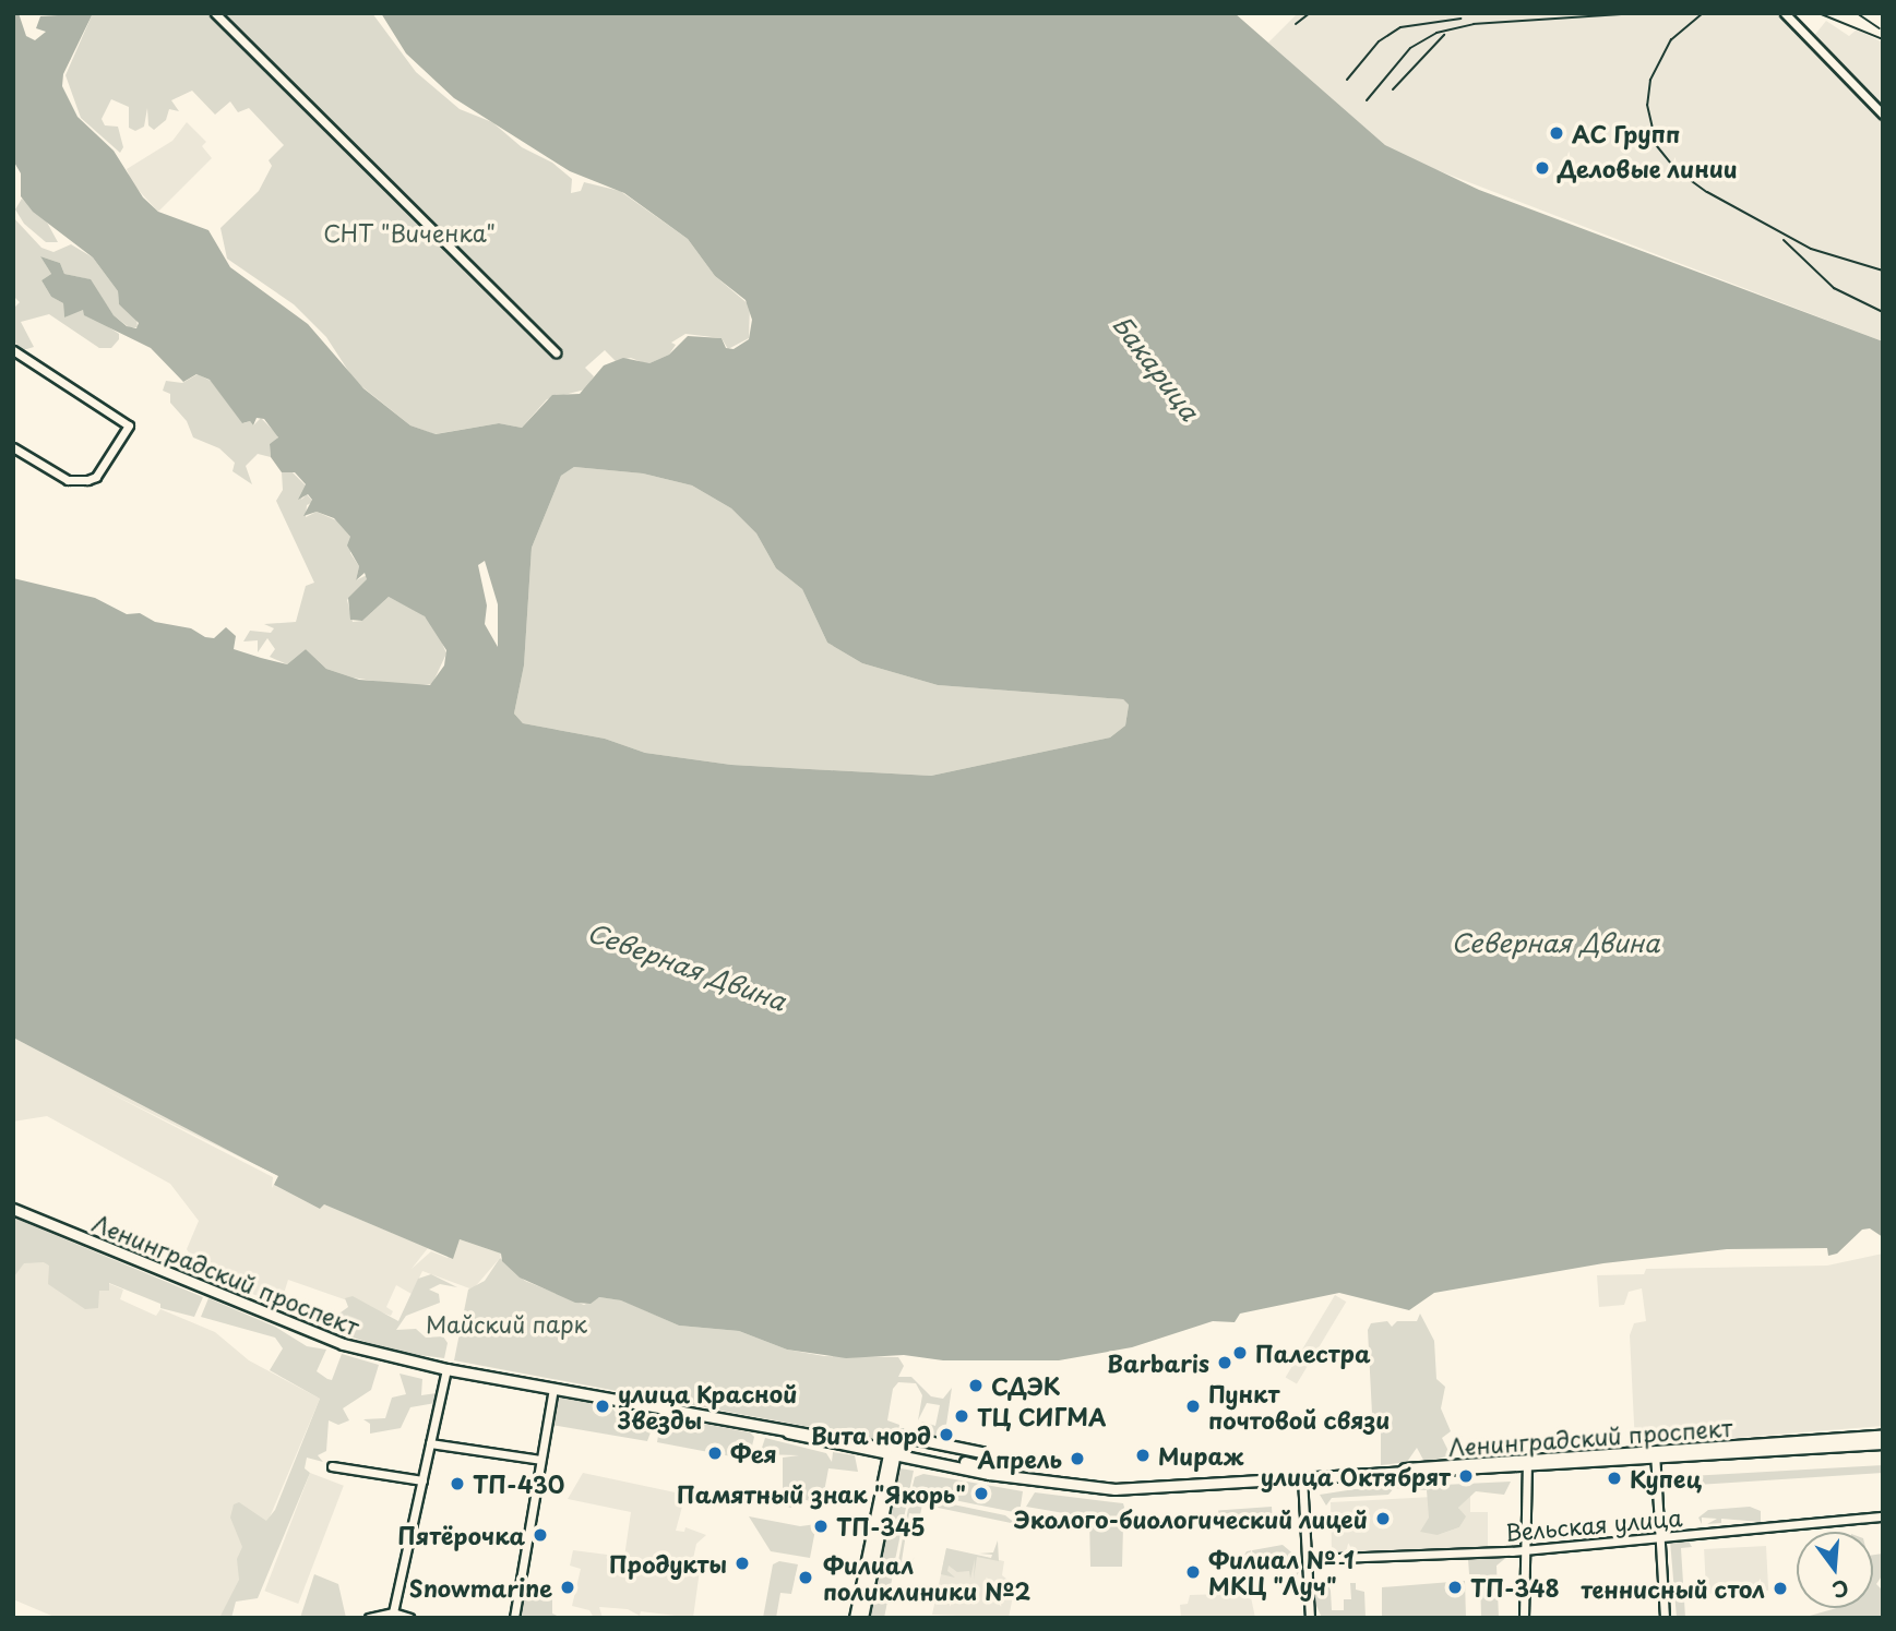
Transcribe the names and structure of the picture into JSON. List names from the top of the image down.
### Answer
{
  "streets": {
    "main road": ["Ленинградский проспект"],
    "street": ["Вельская улица"]
  },
  "water": ["Бакарица", "Северная Двина"],
  "parks": ["СНТ \"Виченка\"", "Майский парк"],
  "places": [
    "АС Групп",
    "Деловые линии",
    "Палестра",
    "Barbaris",
    "СДЭК",
    "улица Красной Звезды",
    "Пункт почтовой связи",
    "ТЦ СИГМА",
    "Вита норд",
    "Фея",
    "Мираж",
    "Апрель",
    "улица Октябрят",
    "Купец",
    "ТП-430",
    "Памятный знак \"Якорь\"",
    "Эколого-биологический лицей",
    "ТП-345",
    "Пятёрочка",
    "Продукты",
    "Филиал № 1 МКЦ \"Луч\"",
    "Филиал поликлиники №2",
    "Snowmarine",
    "ТП-348",
    "теннисный стол"
  ],
  "north": "bottom"
}
